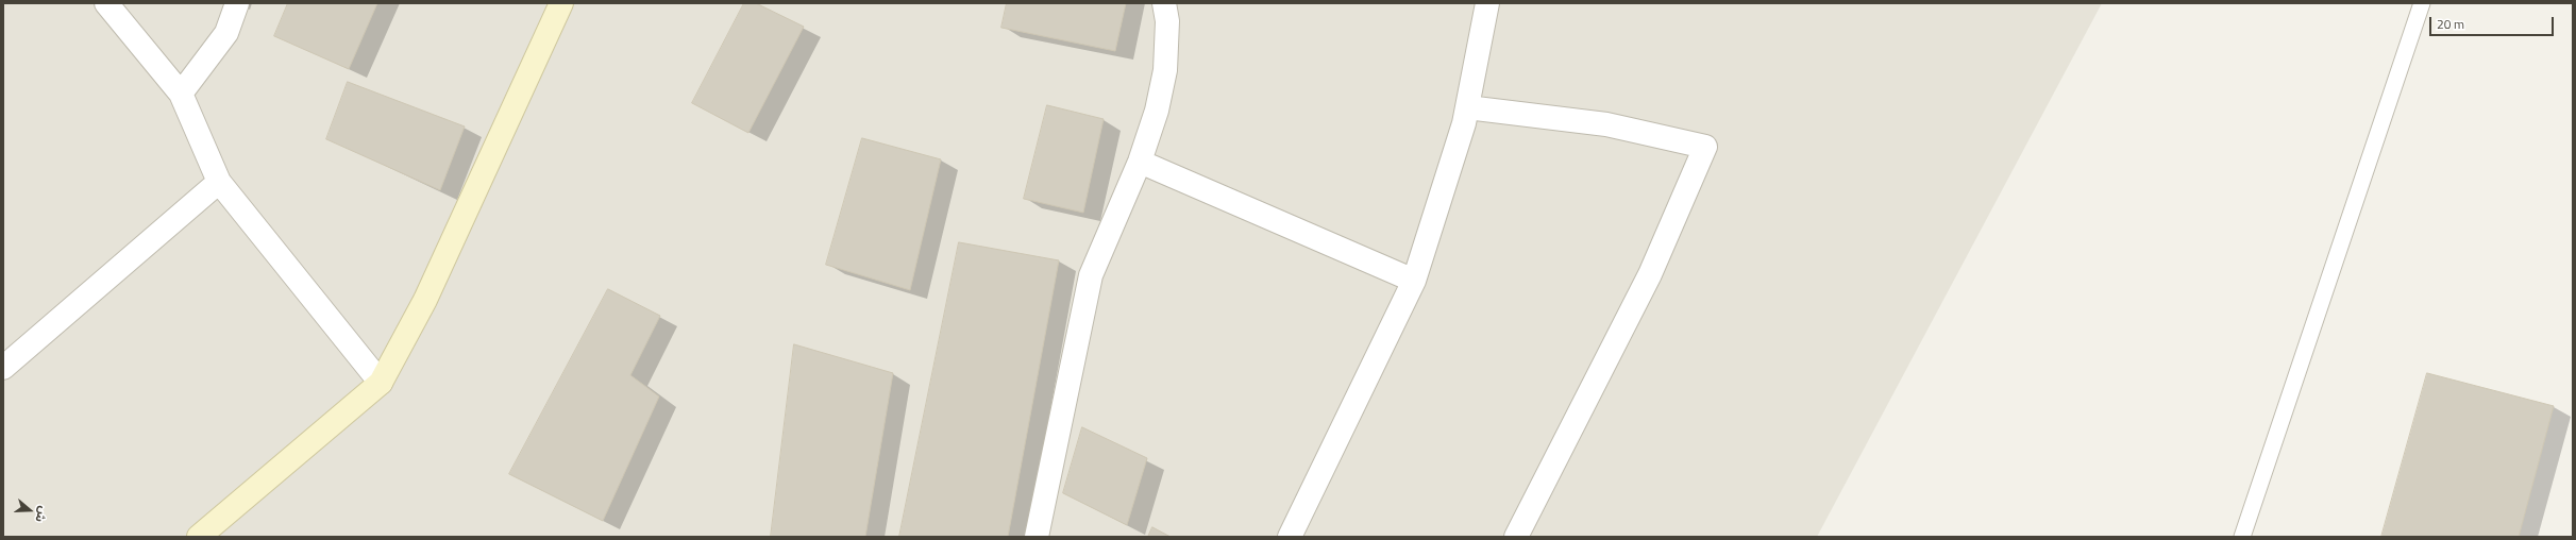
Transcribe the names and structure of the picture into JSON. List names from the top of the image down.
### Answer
{
  "scale_bar": "20 m",
  "north": "right"
}
